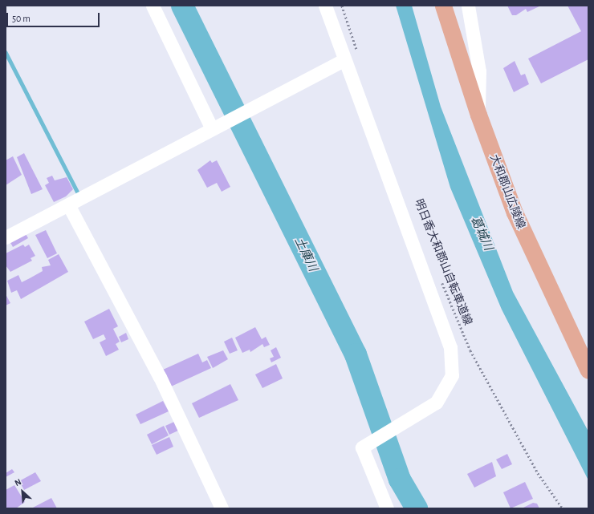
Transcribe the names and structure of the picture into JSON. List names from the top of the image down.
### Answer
{
  "streets": {
    "main road": ["大和郡山広陵線"],
    "path": ["明日香大和郡山自転車道線"]
  },
  "water": ["葛城川", "土庫川"],
  "scale_bar": "50 m",
  "north": "top left"
}
